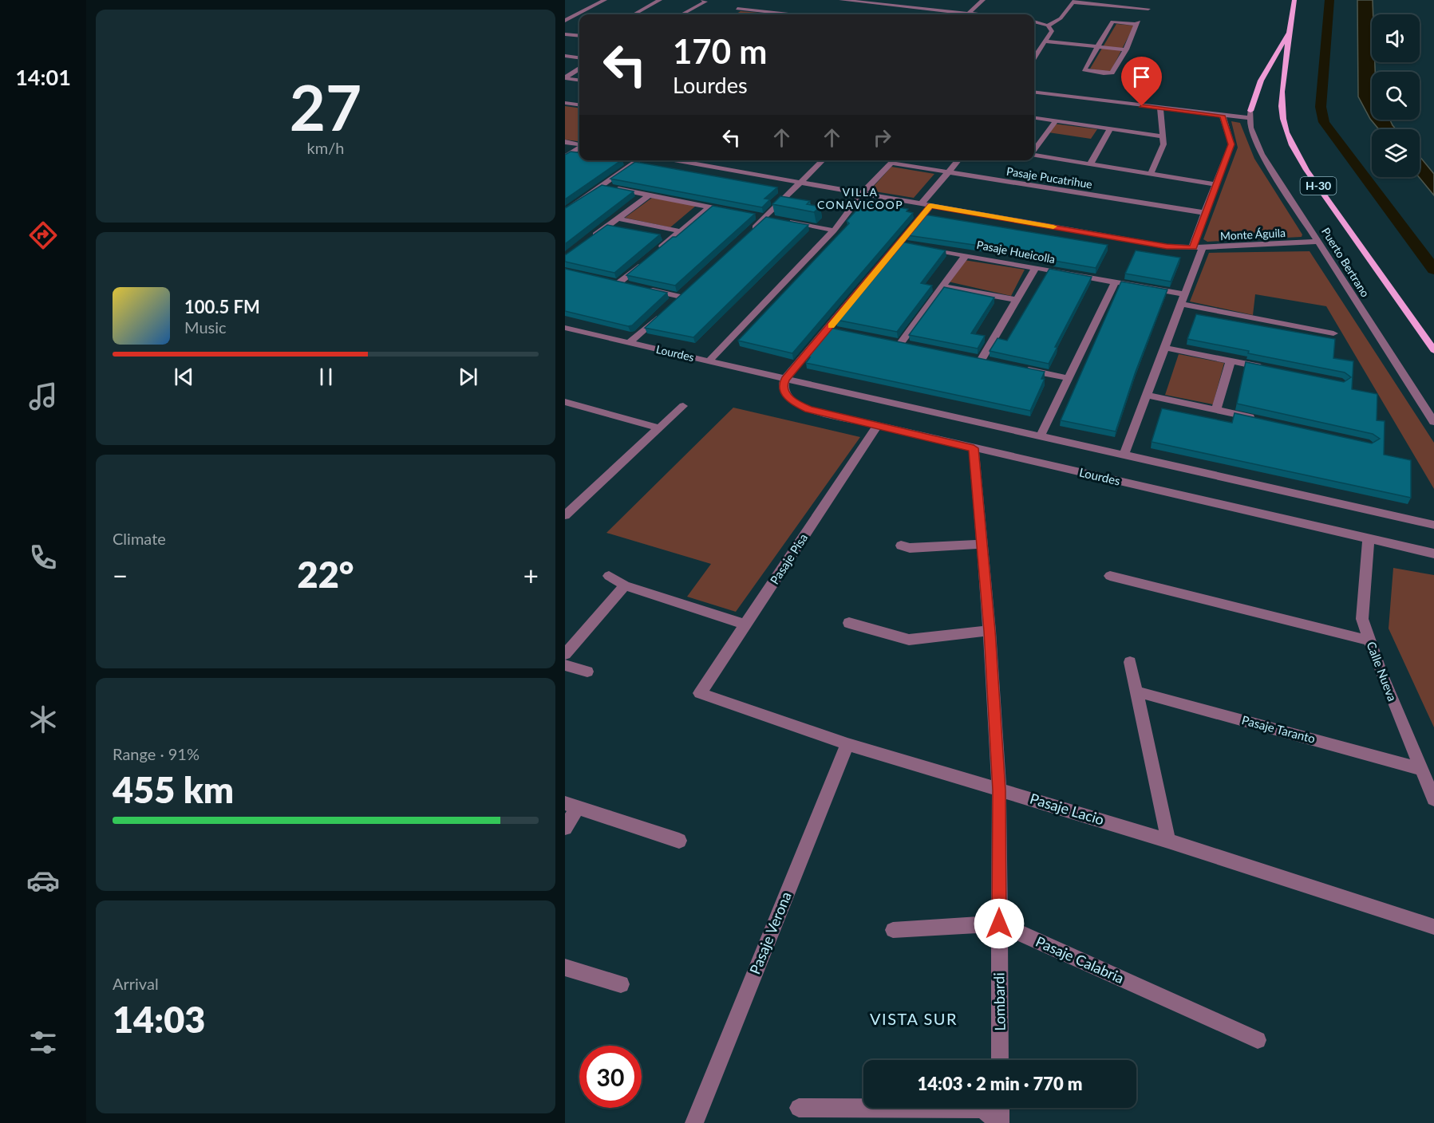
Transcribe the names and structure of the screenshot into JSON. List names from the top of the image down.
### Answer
{
  "streets": {
    "main road": ["H-30"],
    "street": [
      "Pasaje Pucatrihue",
      "Monte Águila",
      "Pasaje Hueicolla",
      "Puerto Bertrano",
      "Lourdes",
      "Pasaje Pisa",
      "Calle Nueva",
      "Pasaje Taranto",
      "Pasaje Lacio",
      "Pasaje Verona",
      "Pasaje Calabria",
      "Lombardi"
    ]
  },
  "crossings": [
    ["Monte Águila", "Puerto Bertrano"],
    ["Lourdes", "Pasaje Pisa"],
    ["Lourdes", "Calle Nueva"],
    ["Lourdes", "Lombardi"],
    ["Pasaje Pisa", "Pasaje Lacio"],
    ["Calle Nueva", "Pasaje Taranto"],
    ["Pasaje Lacio", "Pasaje Verona"],
    ["Pasaje Lacio", "Lombardi"],
    ["Pasaje Calabria", "Lombardi"]
  ],
  "districts": ["VILLA CONAVICOOP", "VISTA SUR"],
  "page": {
    "tabs": "14:01",
    "tile": [
      ["27", "km/h"],
      "Climate",
      ["Range · 91%", "455 km"],
      ["Arrival", "14:03"]
    ],
    "turn": ["170 m", "Lourdes"],
    "song": ["100.5 FM", "Music"],
    "heat": ["−", "22°", "+"],
    "limit": "30",
    "trip": "14:03 · 2 min · 770 m"
  }
}
